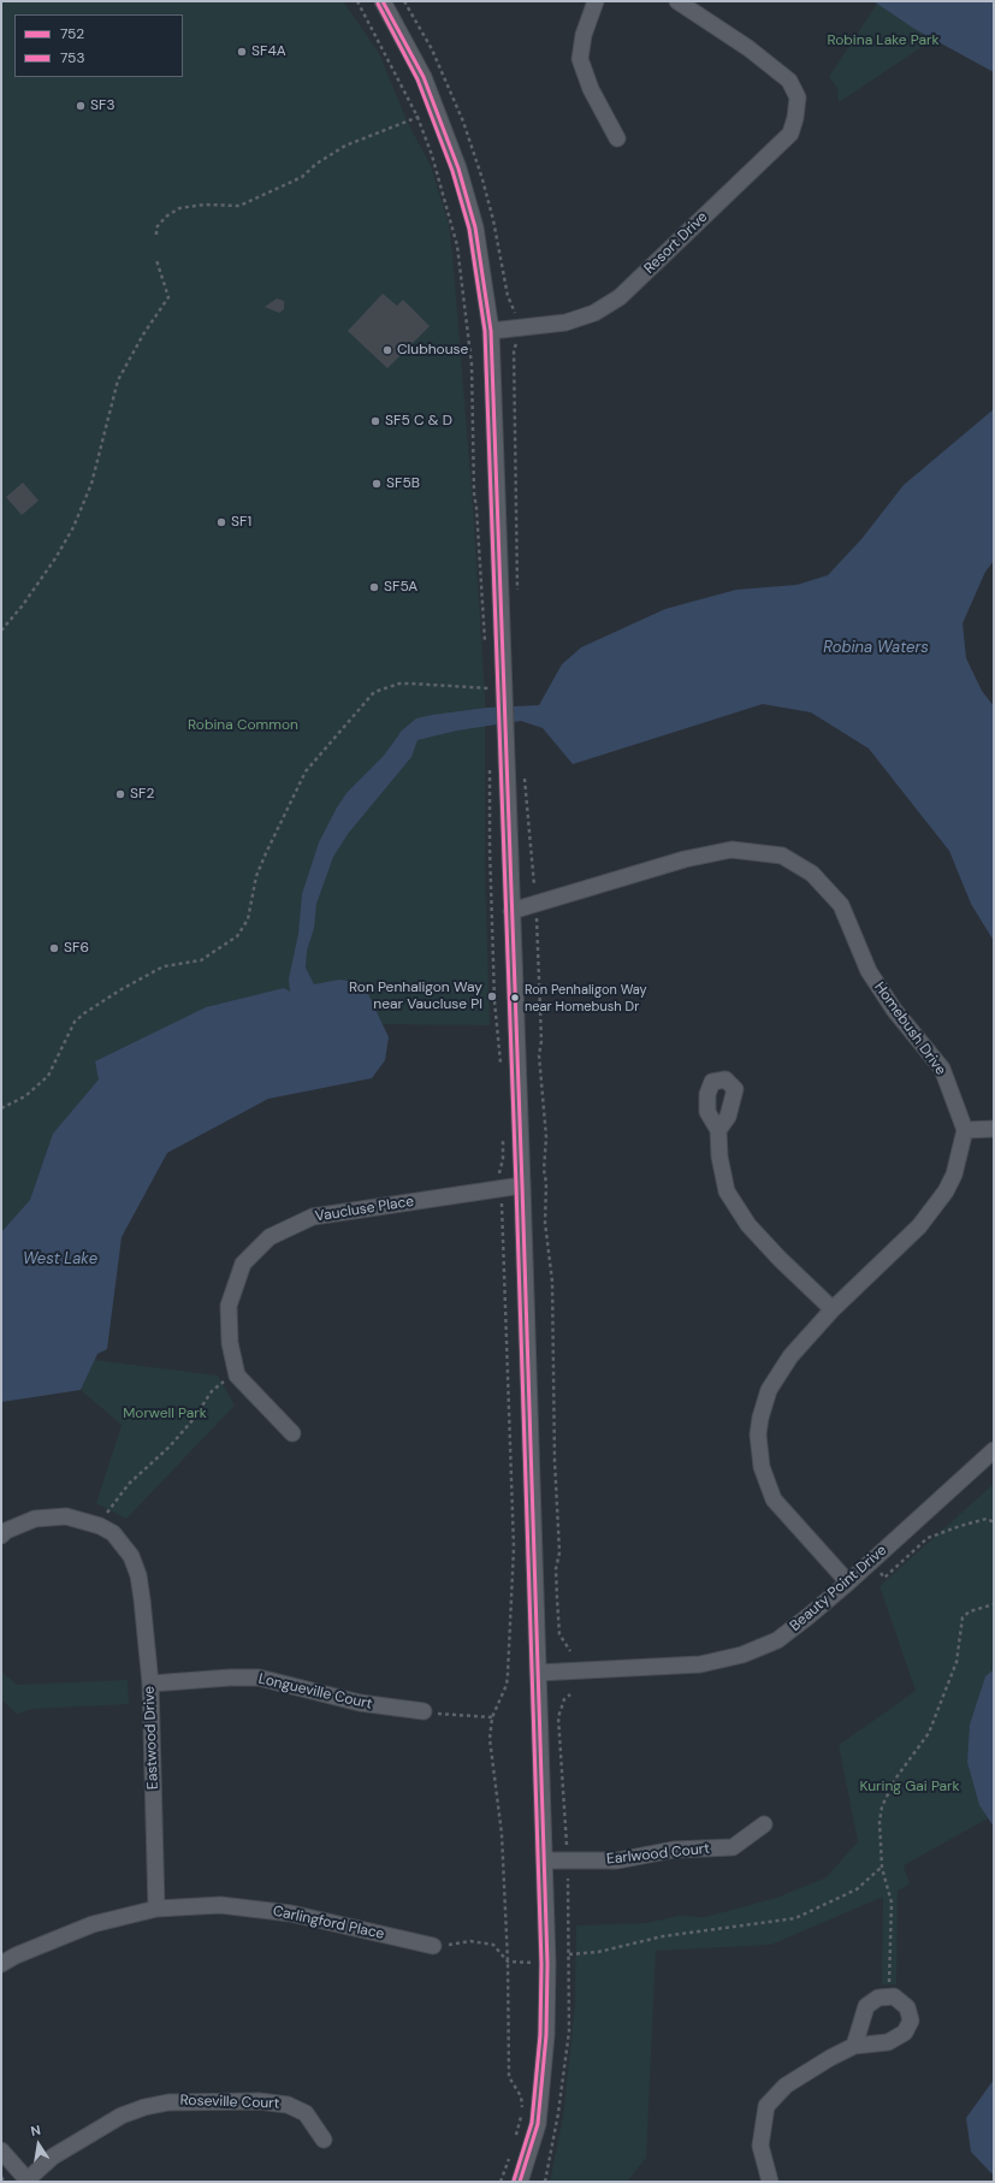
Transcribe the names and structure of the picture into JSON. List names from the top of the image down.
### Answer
{
  "streets": {
    "street": [
      "Resort Drive",
      "Homebush Drive",
      "Vaucluse Place",
      "Beauty Point Drive",
      "Longueville Court",
      "Eastwood Drive",
      "Earlwood Court",
      "Carlingford Place",
      "Roseville Court"
    ]
  },
  "crossings": [
    ["Longueville Court", "Eastwood Drive"],
    ["Eastwood Drive", "Carlingford Place"]
  ],
  "water": ["Robina Waters", "West Lake"],
  "parks": [
    "Robina Lake Park",
    "Robina Common",
    "Morwell Park",
    "Kuring Gai Park"
  ],
  "places": [
    "SF4A",
    "SF3",
    "Clubhouse",
    "SF5 C & D",
    "SF5B",
    "SF1",
    "SF5A",
    "SF2",
    "SF6",
    "Ron Penhaligon Way near Vaucluse Pl",
    "Ron Penhaligon Way near Homebush Dr"
  ],
  "lines": ["transit line 752", "transit line 753"],
  "legend": ["752", "753"],
  "north": "top"
}
